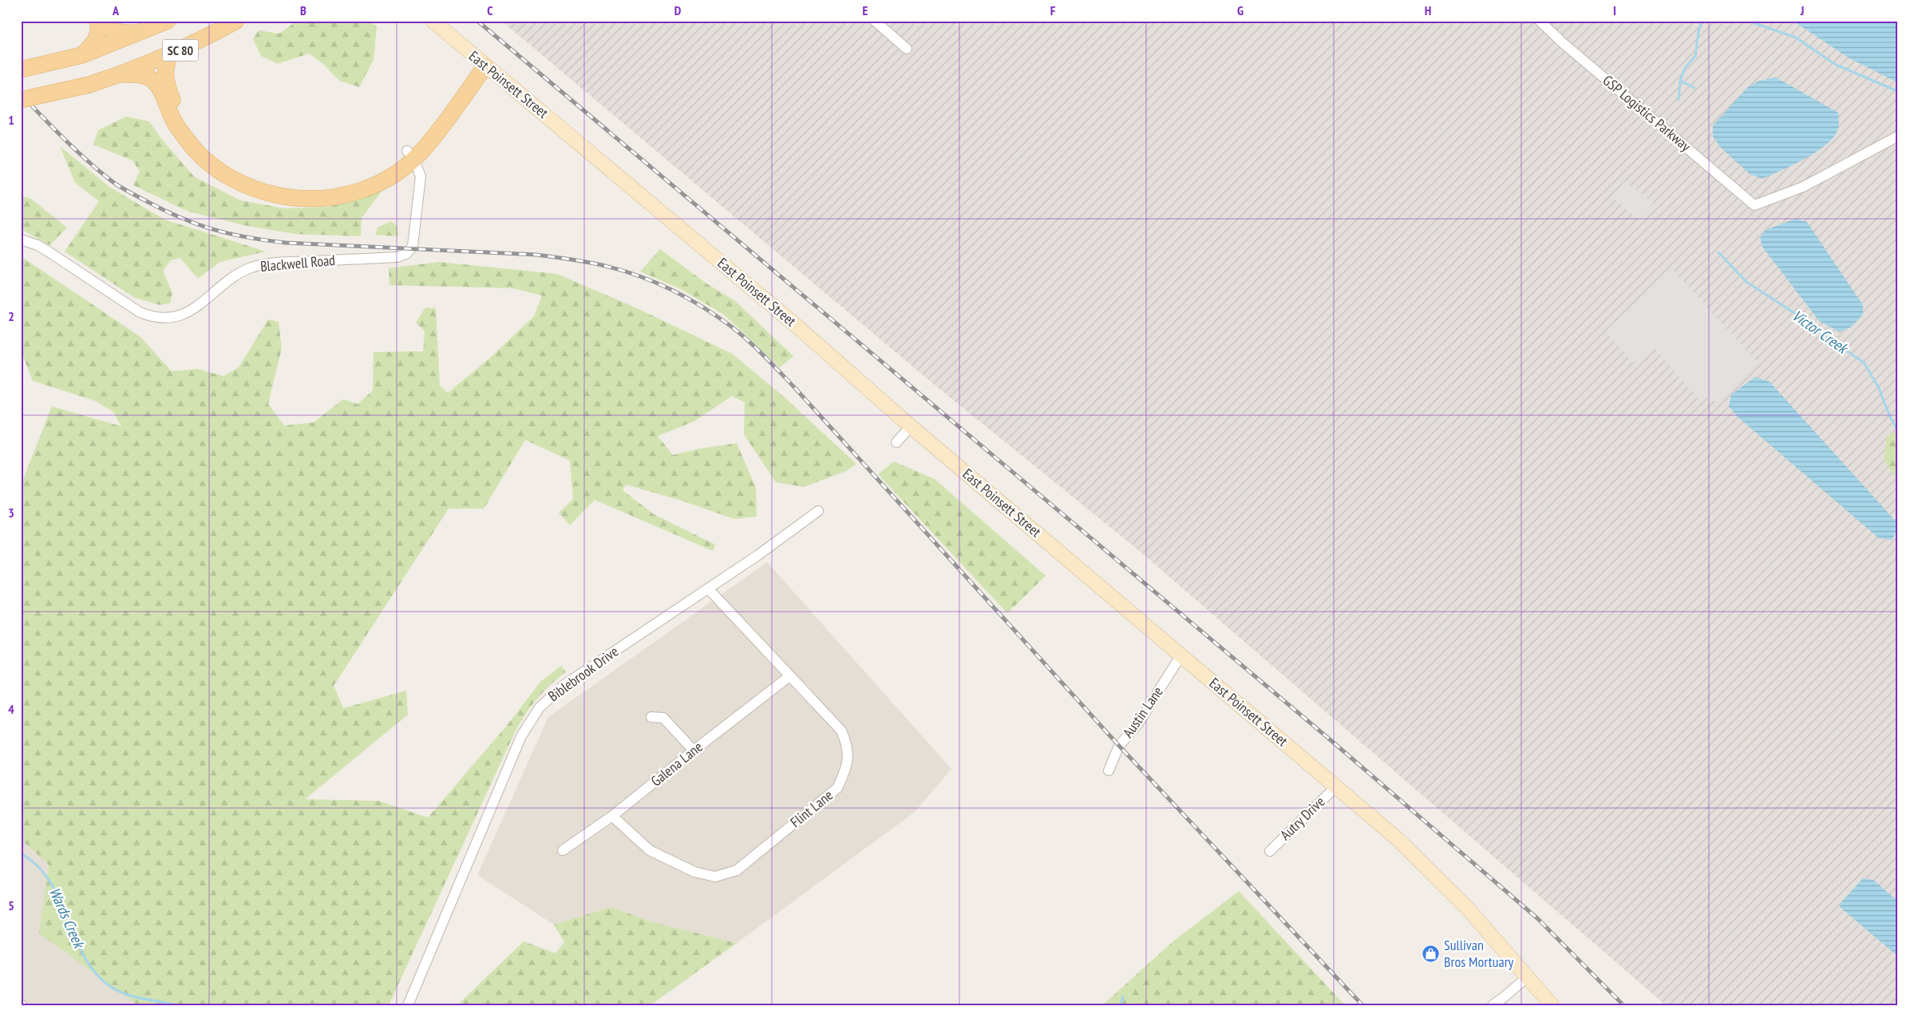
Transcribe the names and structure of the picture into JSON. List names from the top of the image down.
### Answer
{
  "streets": {
    "main road": ["SC 80", "East Poinsett Street"],
    "street": [
      "GSP Logistics Parkway",
      "Blackwell Road",
      "Biblebrook Drive",
      "Austin Lane",
      "Galena Lane",
      "Flint Lane",
      "Autry Drive"
    ]
  },
  "crossings": [
    ["East Poinsett Street", "Austin Lane"],
    ["East Poinsett Street", "Autry Drive"],
    ["Biblebrook Drive", "Flint Lane"],
    ["Galena Lane", "Flint Lane"]
  ],
  "water": ["Victor Creek", "Wards Creek"],
  "places": {
    "shop": ["Sullivan Bros Mortuary"]
  },
  "grid": {
    "columns": [
      "A",
      "B",
      "C",
      "D",
      "E",
      "F",
      "G",
      "H",
      "I",
      "J"
    ],
    "rows": [
      "1",
      "2",
      "3",
      "4",
      "5"
    ]
  }
}
